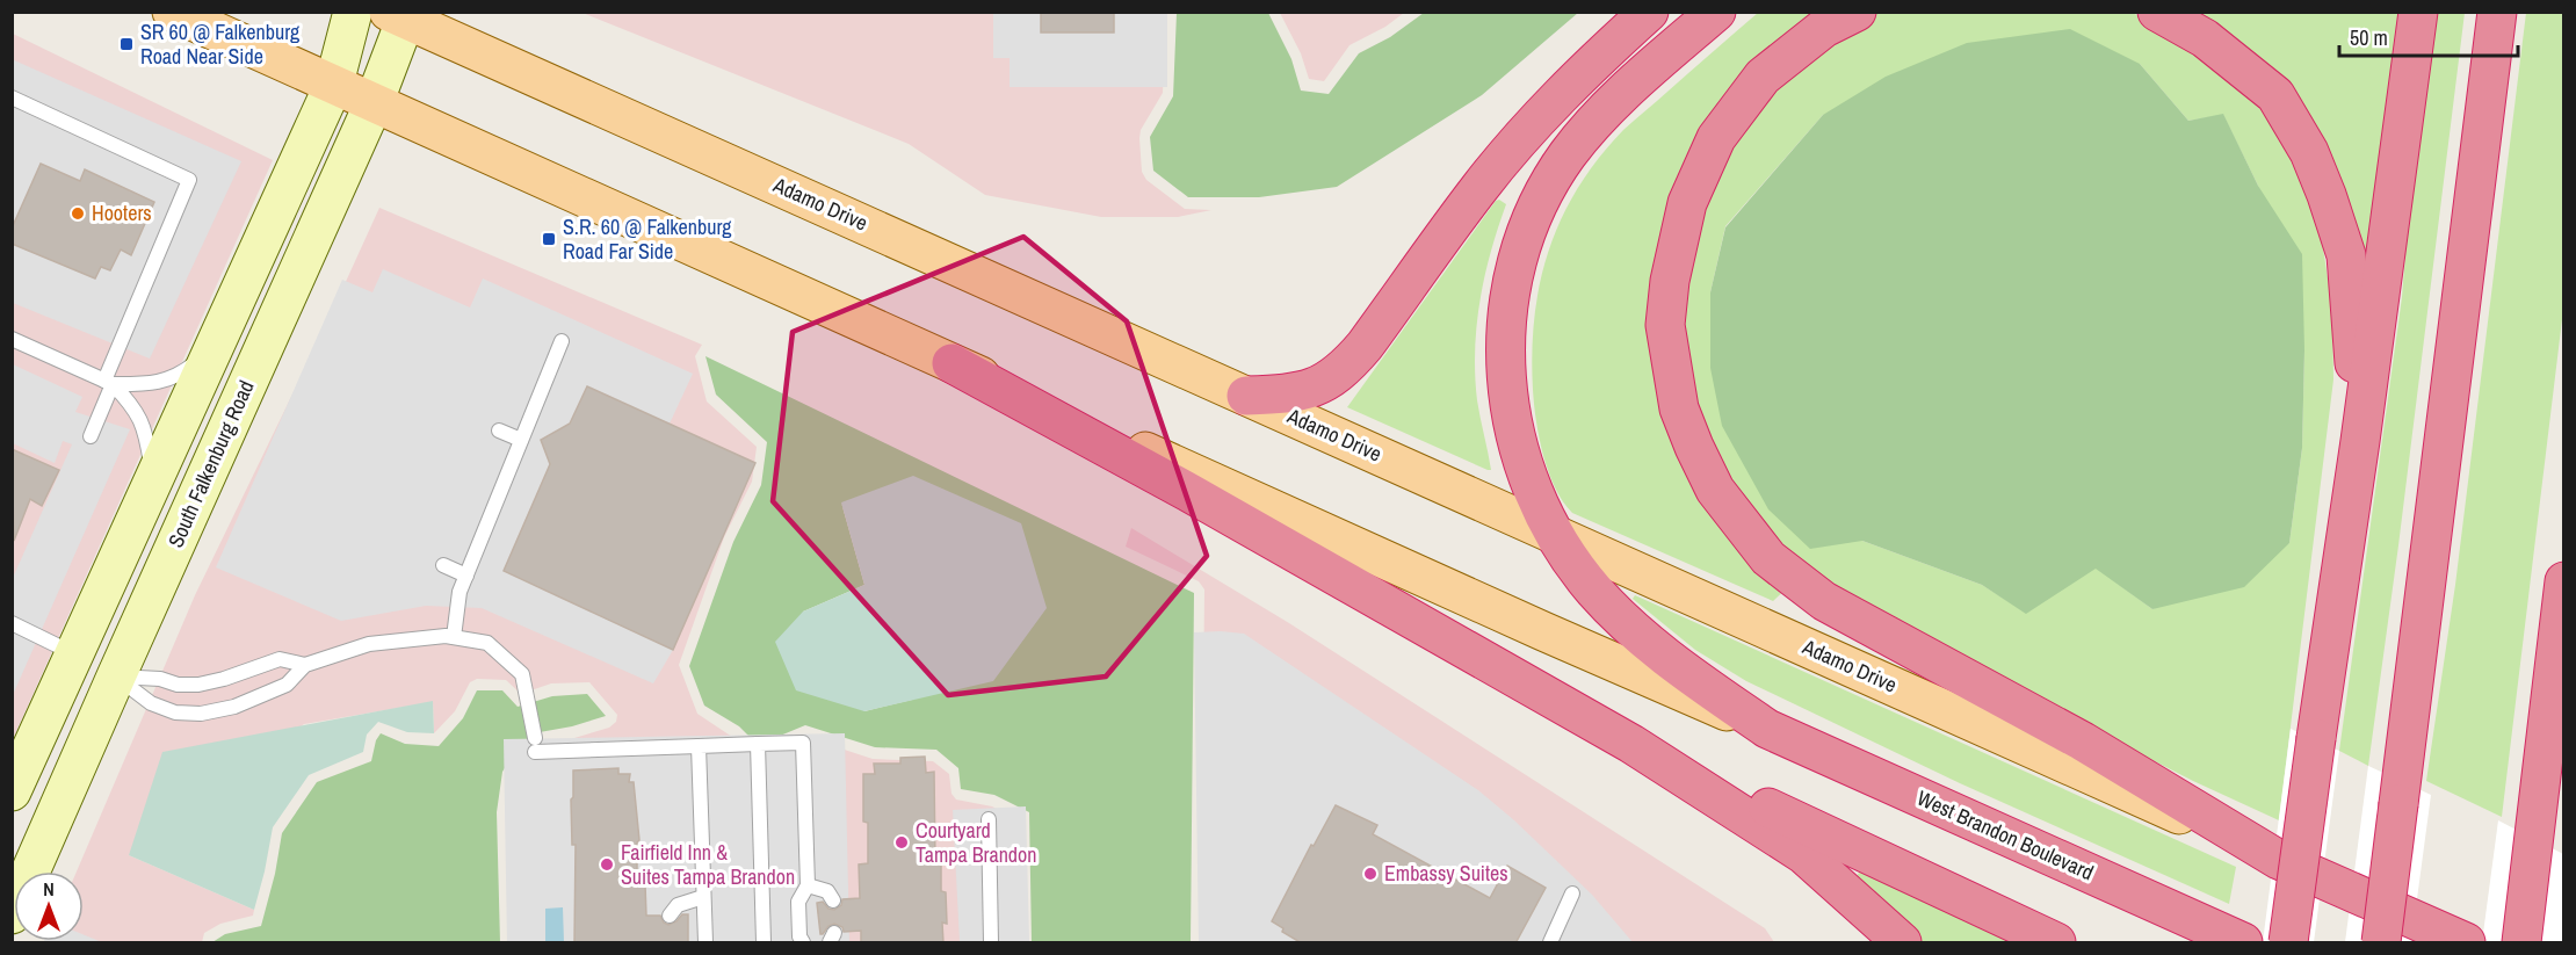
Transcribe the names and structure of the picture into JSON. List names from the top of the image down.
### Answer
{
  "streets": {
    "highway": ["West Brandon Boulevard"],
    "main road": ["Adamo Drive"],
    "street": ["South Falkenburg Road"]
  },
  "crossings": [
    ["Adamo Drive", "South Falkenburg Road"],
    ["Adamo Drive", "West Brandon Boulevard"]
  ],
  "places": {
    "transit": ["SR 60 @ Falkenburg Road Near Side", "S.R. 60 @ Falkenburg Road Far Side"],
    "other": [
      "Hooters",
      "Courtyard Tampa Brandon",
      "Fairfield Inn & Suites Tampa Brandon",
      "Embassy Suites"
    ]
  },
  "scale_bar": "50 m",
  "north": "top"
}
